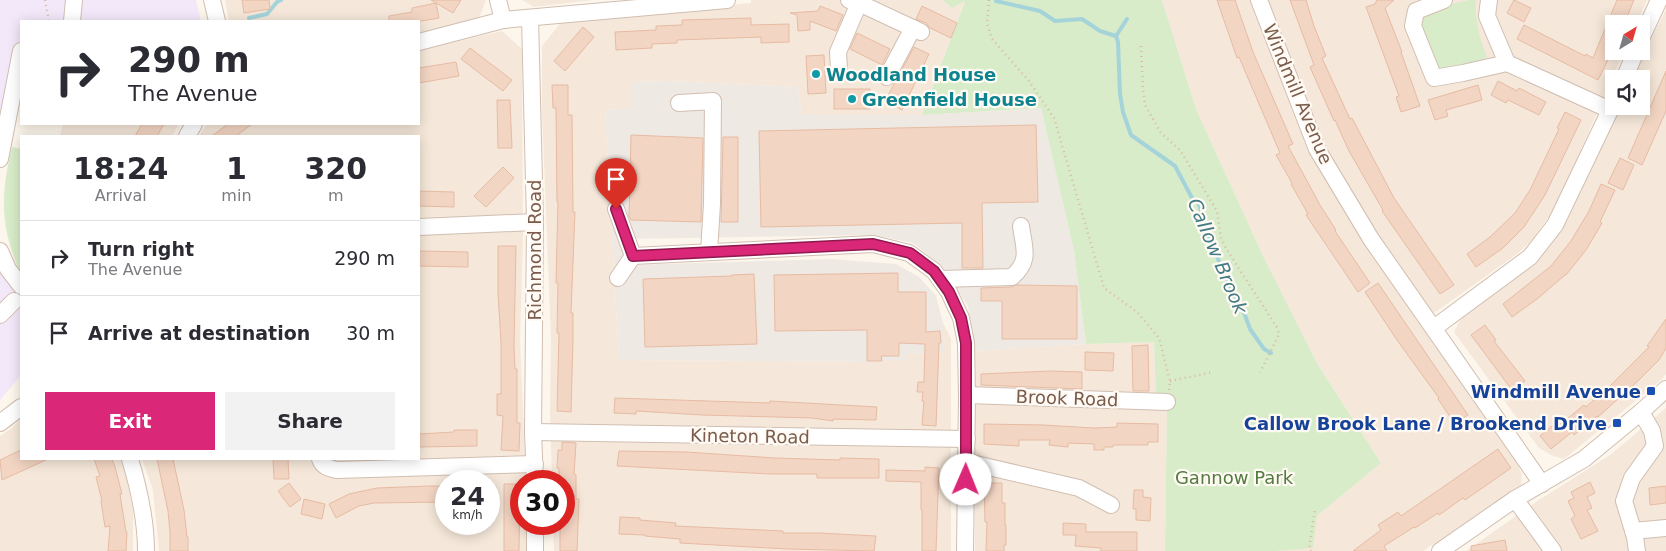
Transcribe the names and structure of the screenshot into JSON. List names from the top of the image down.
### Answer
{
  "streets": {
    "street": [
      "Windmill Avenue",
      "Richmond Road",
      "Brook Road",
      "Kineton Road"
    ]
  },
  "crossings": [
    ["Richmond Road", "Kineton Road"]
  ],
  "water": ["Callow Brook"],
  "parks": ["Gannow Park"],
  "places": {
    "other": ["Woodland House", "Greenfield House"],
    "transit": ["Windmill Avenue", "Callow Brook Lane / Brookend Drive"]
  },
  "north": "top right",
  "page": {
    "turn": ["290 m", "The Avenue"],
    "eta": [
      "18:24",
      "Arrival",
      "1",
      "min",
      "320",
      "m"
    ],
    "list": [
      {
        "name": "Turn right",
        "note": "The Avenue",
        "value": "290 m"
      },
      {
        "name": "Arrive at destination",
        "value": "30 m"
      }
    ],
    "buttons": ["Exit", "Share"],
    "speed": "24 km/h",
    "limit": "30"
  }
}
